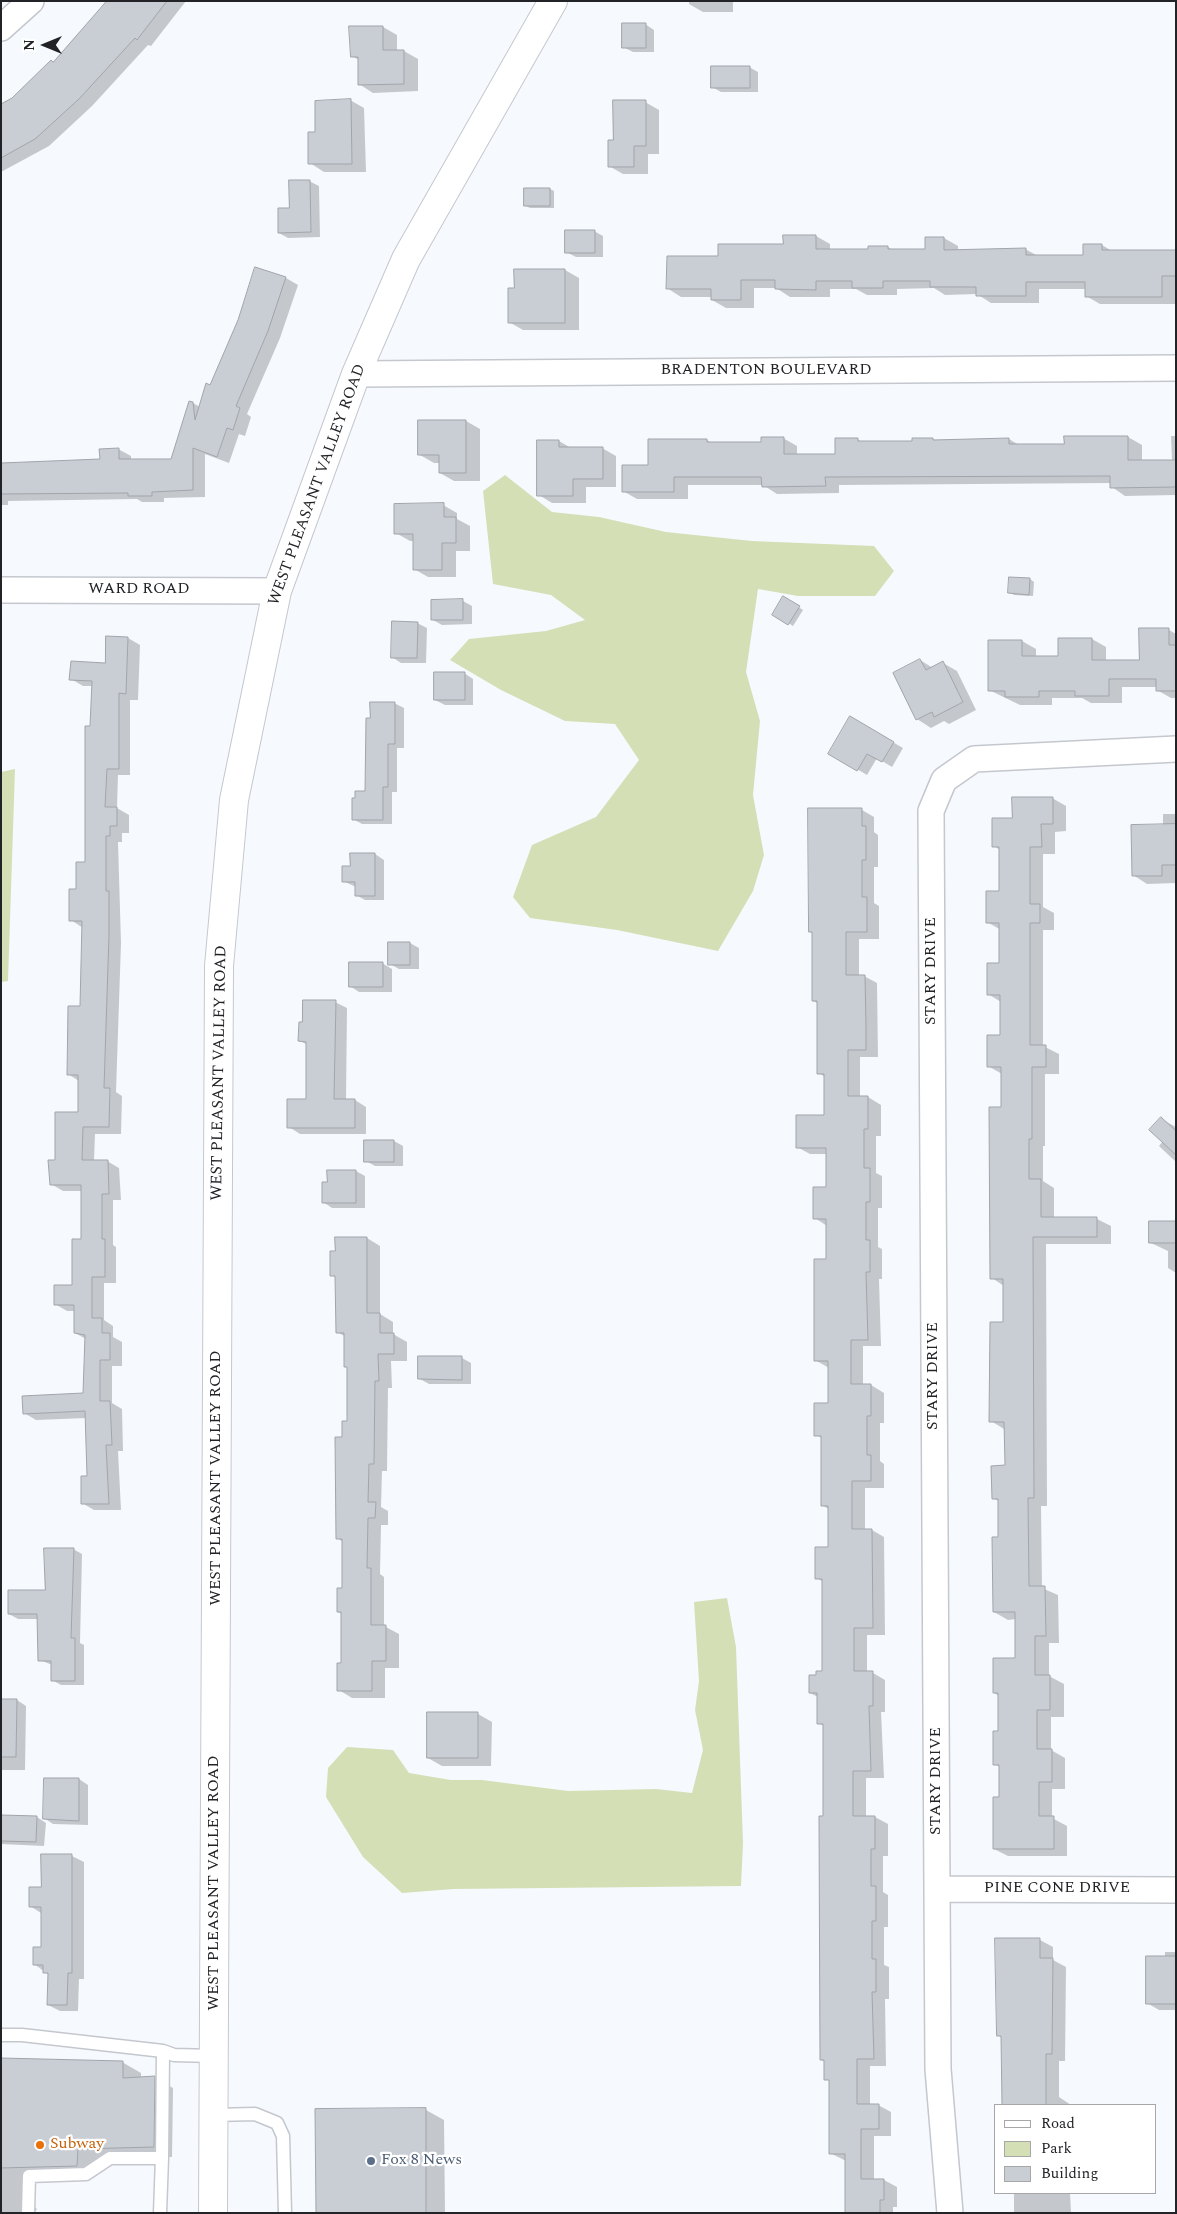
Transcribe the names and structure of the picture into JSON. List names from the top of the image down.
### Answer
{
  "streets": {
    "main road": ["WEST PLEASANT VALLEY ROAD"],
    "street": [
      "BRADENTON BOULEVARD",
      "WARD ROAD",
      "STARY DRIVE",
      "PINE CONE DRIVE"
    ]
  },
  "crossings": [
    ["BRADENTON BOULEVARD", "WEST PLEASANT VALLEY ROAD"],
    ["WEST PLEASANT VALLEY ROAD", "WARD ROAD"],
    ["STARY DRIVE", "PINE CONE DRIVE"]
  ],
  "places": ["Subway", "Fox 8 News"],
  "legend": ["Road", "Park", "Building"],
  "north": "left"
}
